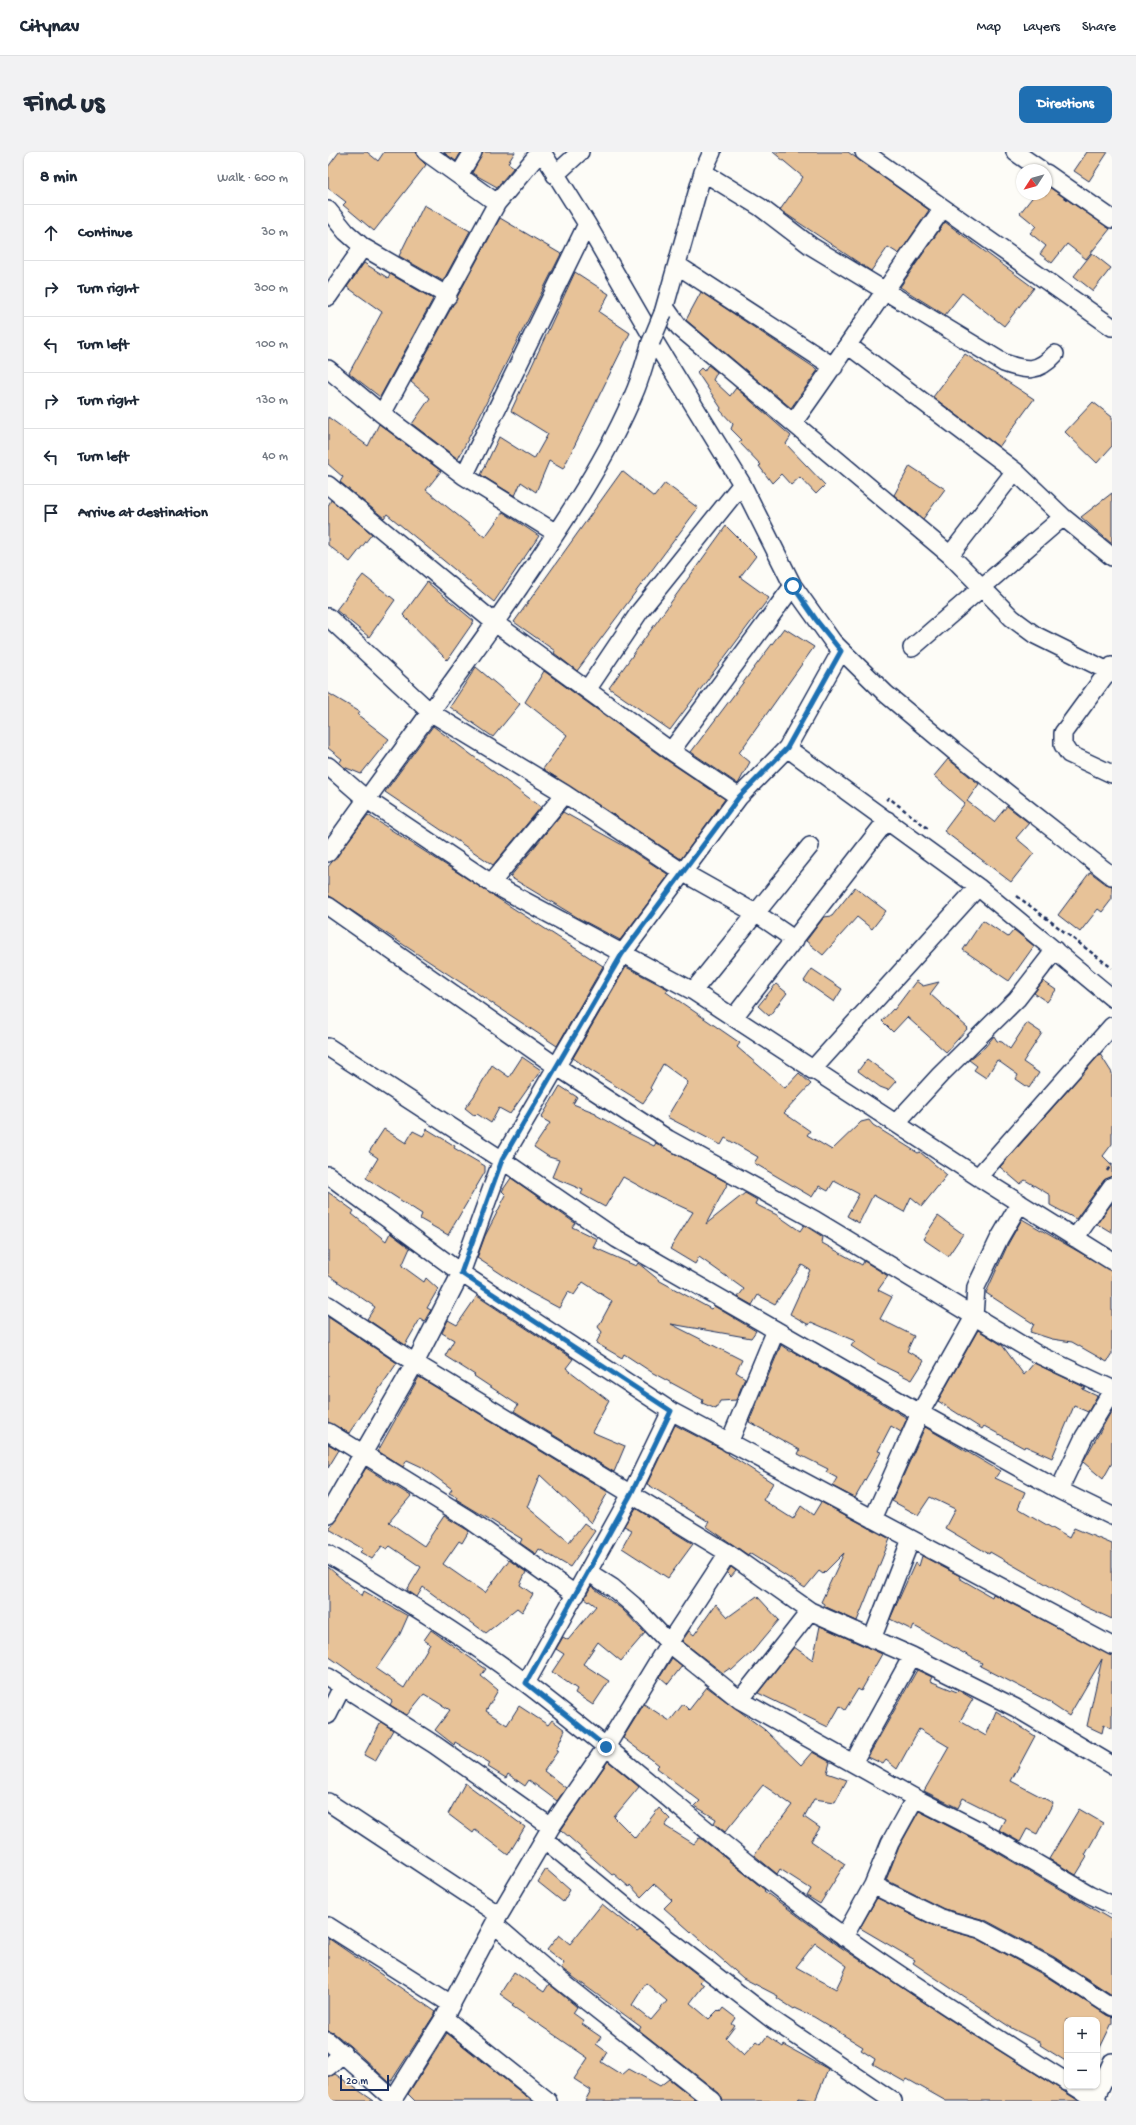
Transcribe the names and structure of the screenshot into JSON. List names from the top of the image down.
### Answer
{
  "scale_bar": "20 m",
  "north": "bottom left",
  "page": {
    "header": "Citynav",
    "nav": ["Map", "Layers", "Share"],
    "buttons": "Directions",
    "title": "Find us",
    "heading": ["8 min", "Walk · 600 m"],
    "list": [
      ["Continue", "30 m"],
      ["Turn right", "300 m"],
      ["Turn left", "100 m"],
      ["Turn right", "130 m"],
      ["Turn left", "40 m"],
      "Arrive at destination"
    ],
    "map_buttons": ["+", "−"],
    "scale": "20 m"
  }
}
